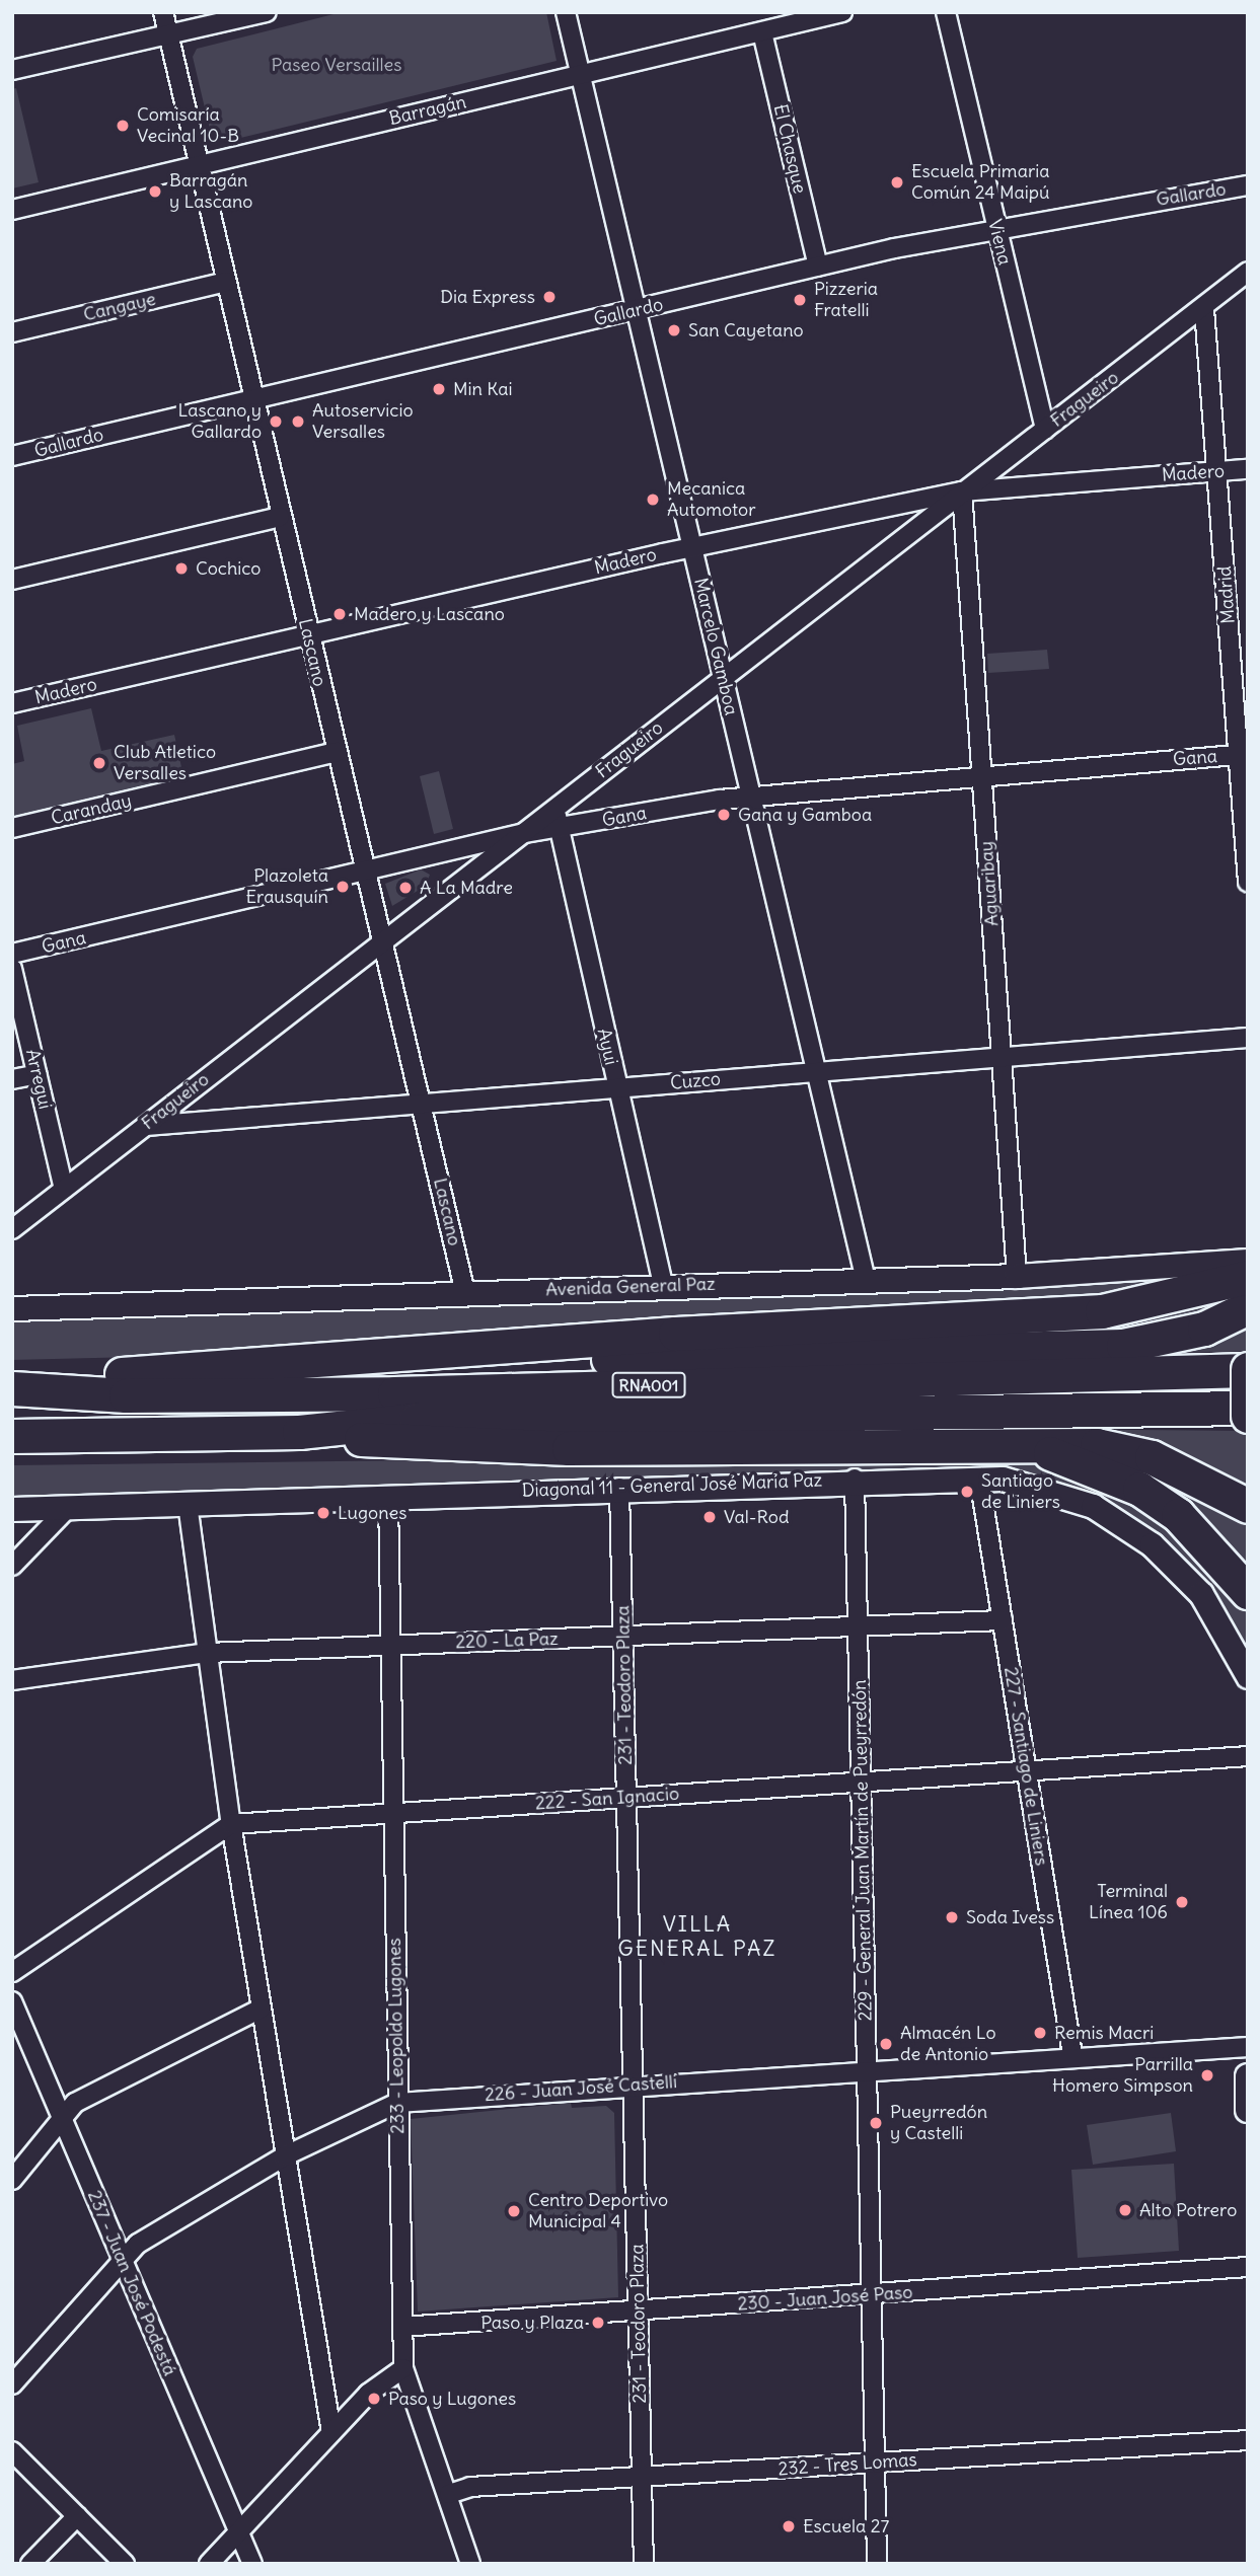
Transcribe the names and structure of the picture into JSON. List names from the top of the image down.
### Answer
{
  "streets": {
    "highway": ["RNA001"],
    "street": [
      "Barragán",
      "El Chasque",
      "Gallardo",
      "Viena",
      "Cangaye",
      "Fragueiro",
      "Madero",
      "Madrid",
      "Marcelo Gamboa",
      "Lascano",
      "Gana",
      "Caranday",
      "Aguaribay",
      "Ayui",
      "Arregui",
      "Cuzco",
      "Avenida General Paz",
      "Diagonal 11 - General José María Paz",
      "220 - La Paz",
      "231 - Teodoro Plaza",
      "227 - Santiago de Liniers",
      "222 - San Ignacio",
      "229 - General Juan Martín de Pueyrredón",
      "233 - Leopoldo Lugones",
      "226 - Juan José Castelli",
      "237 - Juan José Podestá",
      "230 - Juan José Paso",
      "232 - Tres Lomas"
    ]
  },
  "crossings": [
    ["Barragán", "El Chasque"],
    ["Barragán", "Marcelo Gamboa"],
    ["Barragán", "Lascano"],
    ["El Chasque", "Gallardo"],
    ["Gallardo", "Viena"],
    ["Gallardo", "Marcelo Gamboa"],
    ["Gallardo", "Lascano"],
    ["Viena", "Fragueiro"],
    ["Cangaye", "Lascano"],
    ["Fragueiro", "Madero"],
    ["Fragueiro", "Madrid"],
    ["Fragueiro", "Marcelo Gamboa"],
    ["Fragueiro", "Lascano"],
    ["Fragueiro", "Gana"],
    ["Fragueiro", "Aguaribay"],
    ["Fragueiro", "Ayui"],
    ["Fragueiro", "Arregui"],
    ["Fragueiro", "Cuzco"],
    ["Madero", "Madrid"],
    ["Madero", "Marcelo Gamboa"],
    ["Madero", "Lascano"],
    ["Madero", "Aguaribay"],
    ["Madrid", "Gana"],
    ["Marcelo Gamboa", "Gana"],
    ["Marcelo Gamboa", "Cuzco"],
    ["Marcelo Gamboa", "Avenida General Paz"],
    ["Lascano", "Gana"],
    ["Lascano", "Caranday"],
    ["Lascano", "Cuzco"],
    ["Lascano", "Avenida General Paz"],
    ["Gana", "Aguaribay"],
    ["Gana", "Ayui"],
    ["Aguaribay", "Cuzco"],
    ["Aguaribay", "Avenida General Paz"],
    ["Ayui", "Cuzco"],
    ["Ayui", "Avenida General Paz"],
    ["Diagonal 11 - General José María Paz", "231 - Teodoro Plaza"],
    ["Diagonal 11 - General José María Paz", "227 - Santiago de Liniers"],
    ["Diagonal 11 - General José María Paz", "229 - General Juan Martín de Pueyrredón"],
    ["Diagonal 11 - General José María Paz", "233 - Leopoldo Lugones"],
    ["220 - La Paz", "231 - Teodoro Plaza"],
    ["220 - La Paz", "227 - Santiago de Liniers"],
    ["220 - La Paz", "229 - General Juan Martín de Pueyrredón"],
    ["220 - La Paz", "233 - Leopoldo Lugones"],
    ["231 - Teodoro Plaza", "222 - San Ignacio"],
    ["231 - Teodoro Plaza", "226 - Juan José Castelli"],
    ["231 - Teodoro Plaza", "230 - Juan José Paso"],
    ["231 - Teodoro Plaza", "232 - Tres Lomas"],
    ["227 - Santiago de Liniers", "222 - San Ignacio"],
    ["227 - Santiago de Liniers", "226 - Juan José Castelli"],
    ["222 - San Ignacio", "229 - General Juan Martín de Pueyrredón"],
    ["222 - San Ignacio", "233 - Leopoldo Lugones"],
    ["229 - General Juan Martín de Pueyrredón", "226 - Juan José Castelli"],
    ["229 - General Juan Martín de Pueyrredón", "230 - Juan José Paso"],
    ["229 - General Juan Martín de Pueyrredón", "232 - Tres Lomas"],
    ["233 - Leopoldo Lugones", "226 - Juan José Castelli"],
    ["233 - Leopoldo Lugones", "230 - Juan José Paso"],
    ["233 - Leopoldo Lugones", "232 - Tres Lomas"],
    ["226 - Juan José Castelli", "237 - Juan José Podestá"]
  ],
  "districts": ["VILLA GENERAL PAZ"],
  "parks": ["Paseo Versailles"],
  "places": [
    "Comisaría Vecinal 10-B",
    "Escuela Primaria Común 24 Maipú",
    "Barragán y Lascano",
    "Dia Express",
    "Pizzeria Fratelli",
    "San Cayetano",
    "Min Kai",
    "Lascano y Gallardo",
    "Autoservicio Versalles",
    "Mecanica Automotor",
    "Cochico",
    "Madero y Lascano",
    "Club Atletico Versalles",
    "Gana y Gamboa",
    "Plazoleta Erausquín",
    "A La Madre",
    "Santiago de Liniers",
    "Lugones",
    "Val-Rod",
    "Terminal Línea 106",
    "Soda Ivess",
    "Remis Macri",
    "Almacén Lo de Antonio",
    "Parrilla Homero Simpson",
    "Pueyrredón y Castelli",
    "Alto Potrero",
    "Centro Deportivo Municipal 4",
    "Paso y Plaza",
    "Paso y Lugones",
    "Escuela 27"
  ]
}
